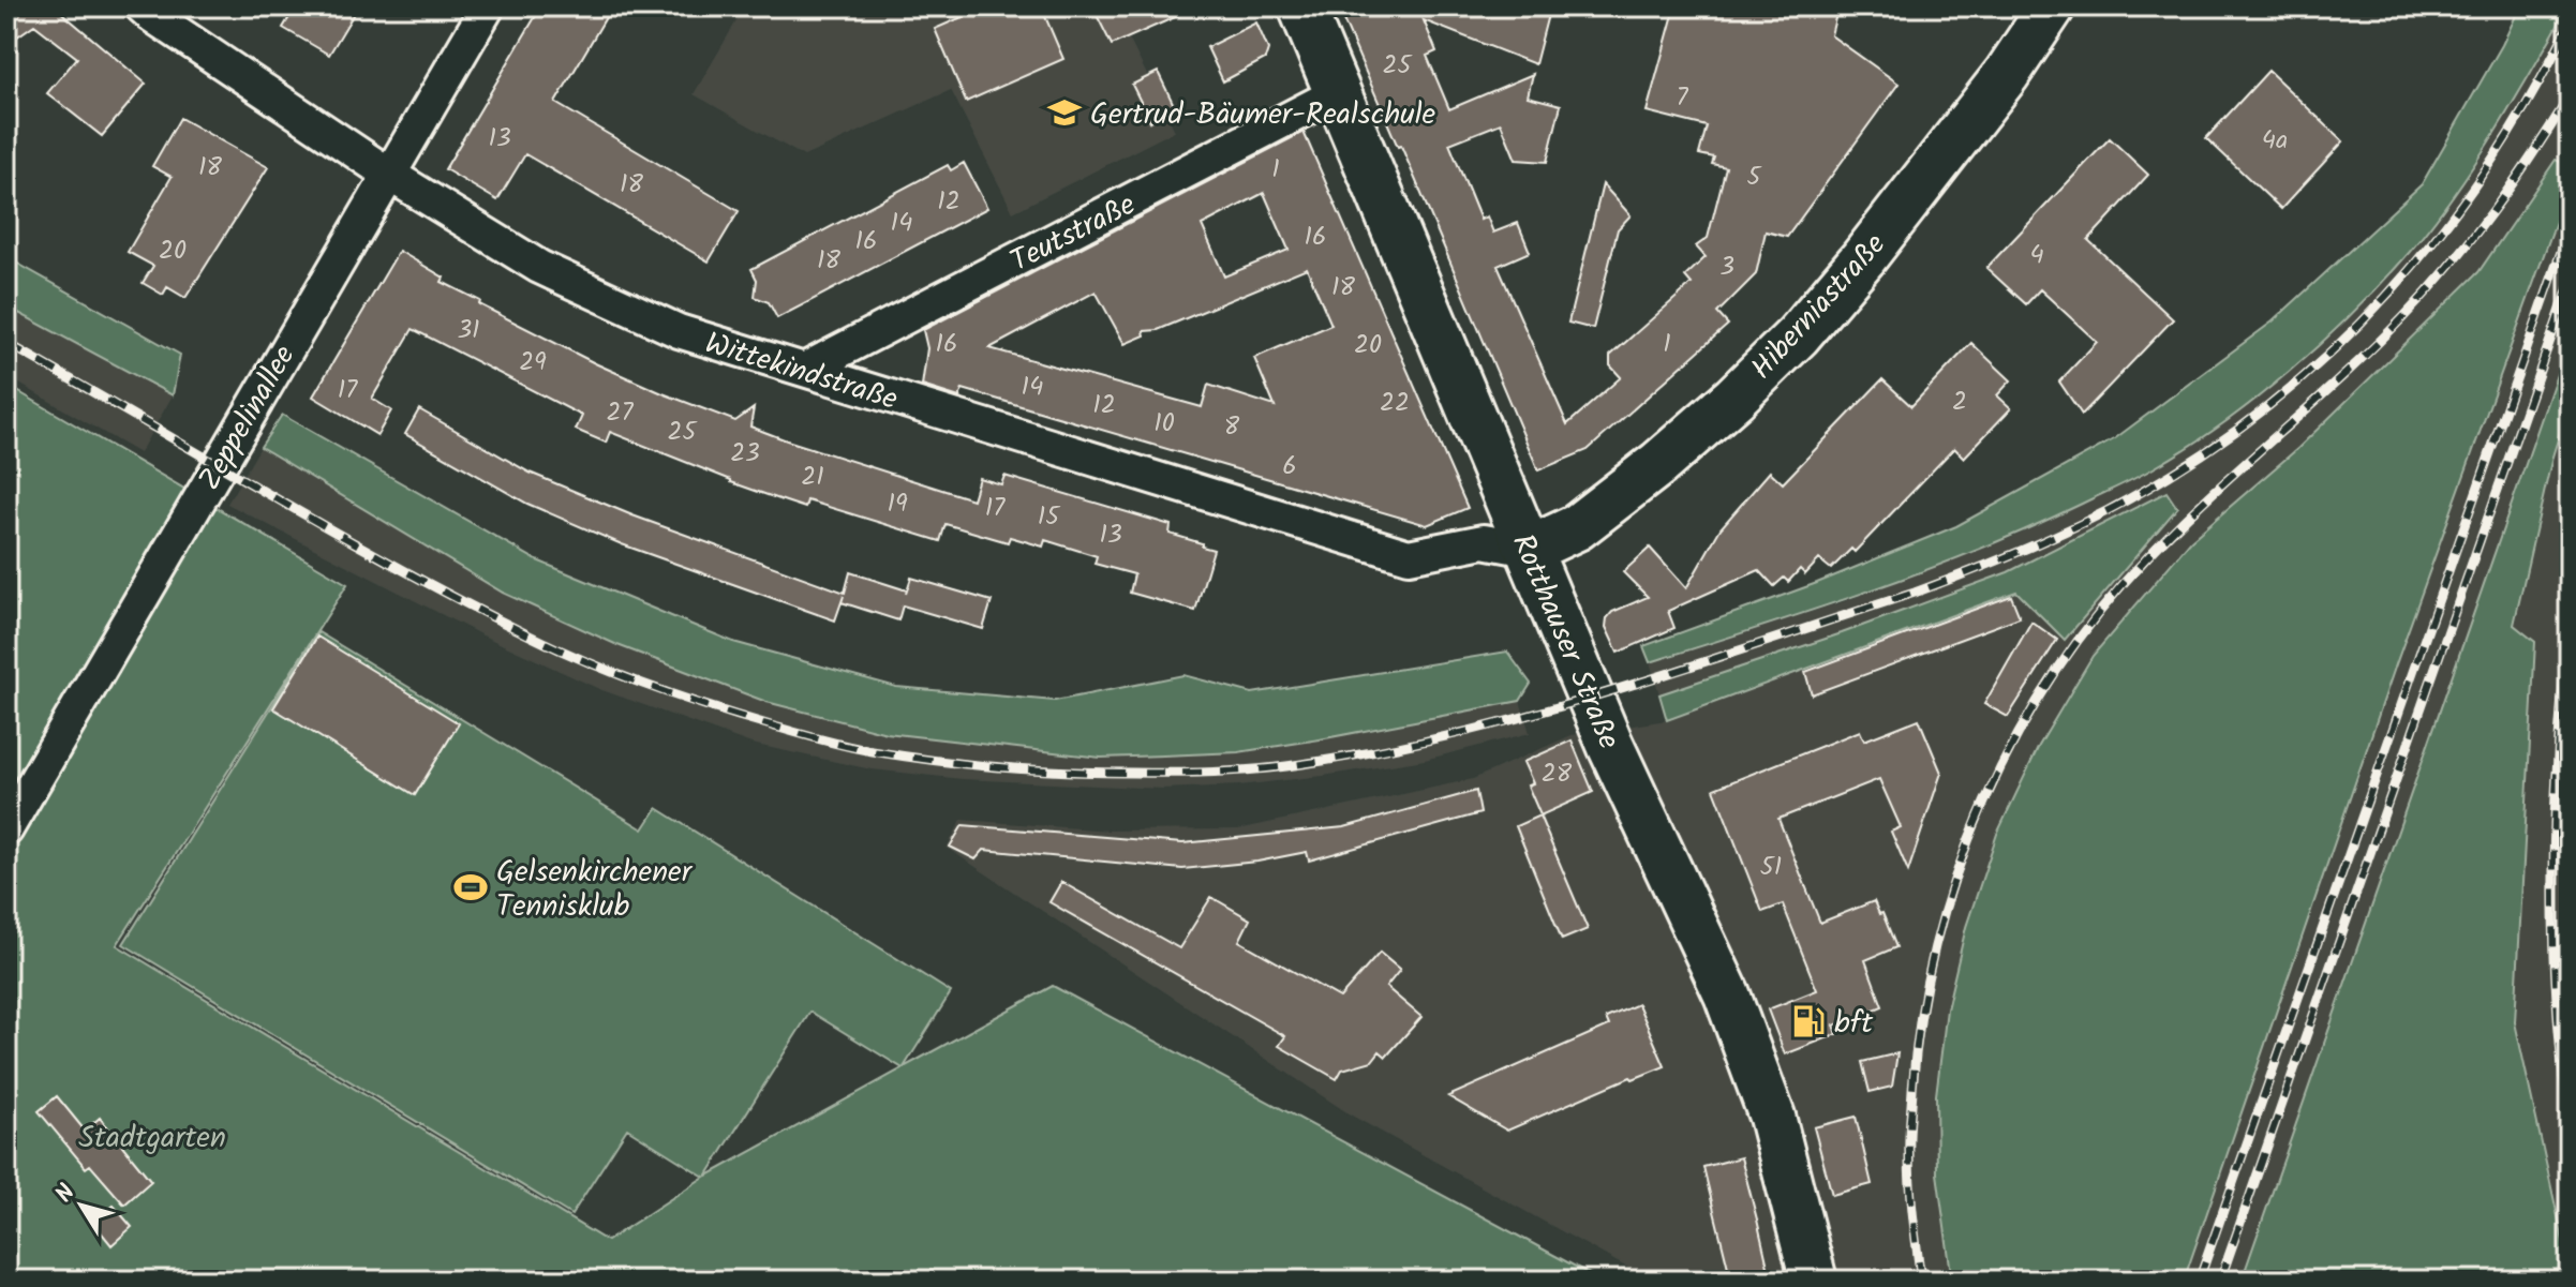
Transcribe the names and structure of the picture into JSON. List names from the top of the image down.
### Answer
{
  "streets": {
    "main road": ["Hiberniastraße", "Rotthauser Straße"],
    "street": ["Teutstraße", "Wittekindstraße", "Zeppelinallee"]
  },
  "crossings": [
    ["Teutstraße", "Wittekindstraße"],
    ["Teutstraße", "Rotthauser Straße"],
    ["Hiberniastraße", "Wittekindstraße"],
    ["Hiberniastraße", "Rotthauser Straße"],
    ["Wittekindstraße", "Zeppelinallee"],
    ["Wittekindstraße", "Rotthauser Straße"]
  ],
  "parks": ["Stadtgarten"],
  "places": {
    "school or university": ["Gertrud-Bäumer-Realschule"],
    "sports": ["Gelsenkirchener Tennisklub"],
    "fuel station": ["bft"]
  },
  "house_numbers": [
    "25",
    "7",
    "13",
    "4a",
    "18",
    "1",
    "5",
    "18",
    "12",
    "14",
    "16",
    "16",
    "20",
    "4",
    "18",
    "3",
    "18",
    "31",
    "16",
    "1",
    "20",
    "29",
    "14",
    "17",
    "2",
    "22",
    "12",
    "27",
    "10",
    "8",
    "25",
    "23",
    "6",
    "21",
    "19",
    "17",
    "15",
    "13",
    "28",
    "51"
  ],
  "north": "top left"
}
